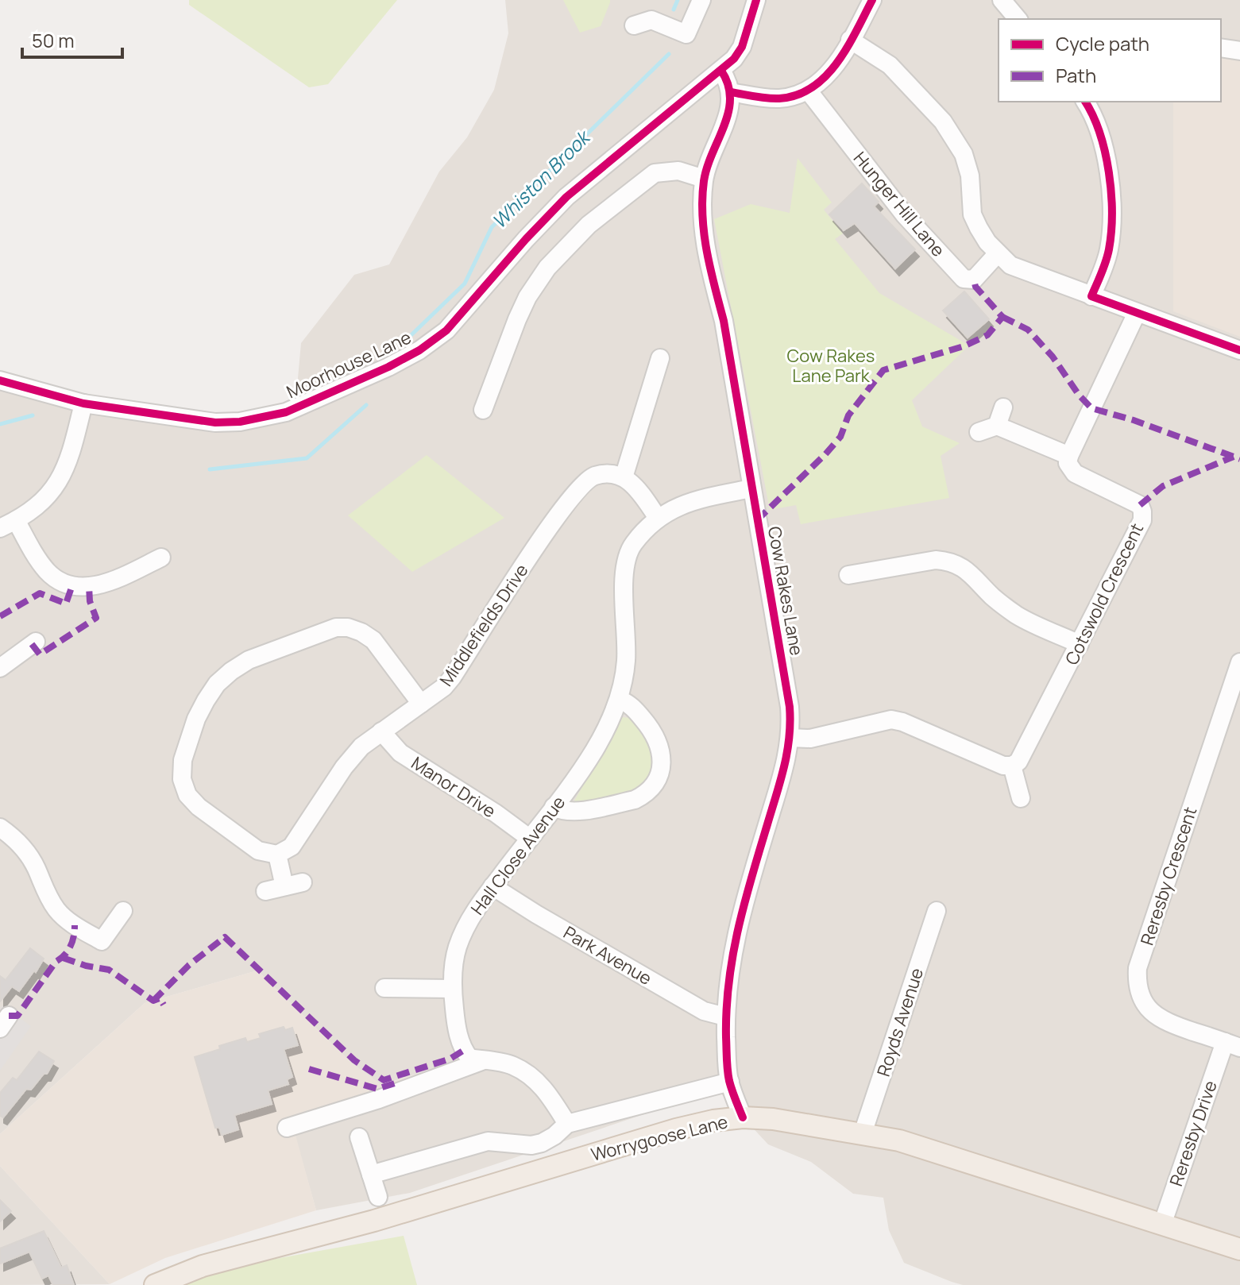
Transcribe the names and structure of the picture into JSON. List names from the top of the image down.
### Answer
{
  "streets": {
    "main road": ["Worrygoose Lane"],
    "street": [
      "Hunger Hill Lane",
      "Moorhouse Lane",
      "Cow Rakes Lane",
      "Cotswold Crescent",
      "Middlefields Drive",
      "Manor Drive",
      "Hall Close Avenue",
      "Reresby Crescent",
      "Park Avenue",
      "Royds Avenue",
      "Reresby Drive"
    ]
  },
  "crossings": [
    ["Cow Rakes Lane", "Hall Close Avenue"],
    ["Cow Rakes Lane", "Park Avenue"],
    ["Cow Rakes Lane", "Worrygoose Lane"],
    ["Middlefields Drive", "Manor Drive"],
    ["Manor Drive", "Hall Close Avenue"],
    ["Hall Close Avenue", "Park Avenue"],
    ["Reresby Crescent", "Reresby Drive"],
    ["Royds Avenue", "Worrygoose Lane"],
    ["Reresby Drive", "Worrygoose Lane"]
  ],
  "water": ["Whiston Brook"],
  "parks": ["Cow Rakes Lane Park"],
  "legend": ["Cycle path", "Path"],
  "scale_bar": "50 m"
}
